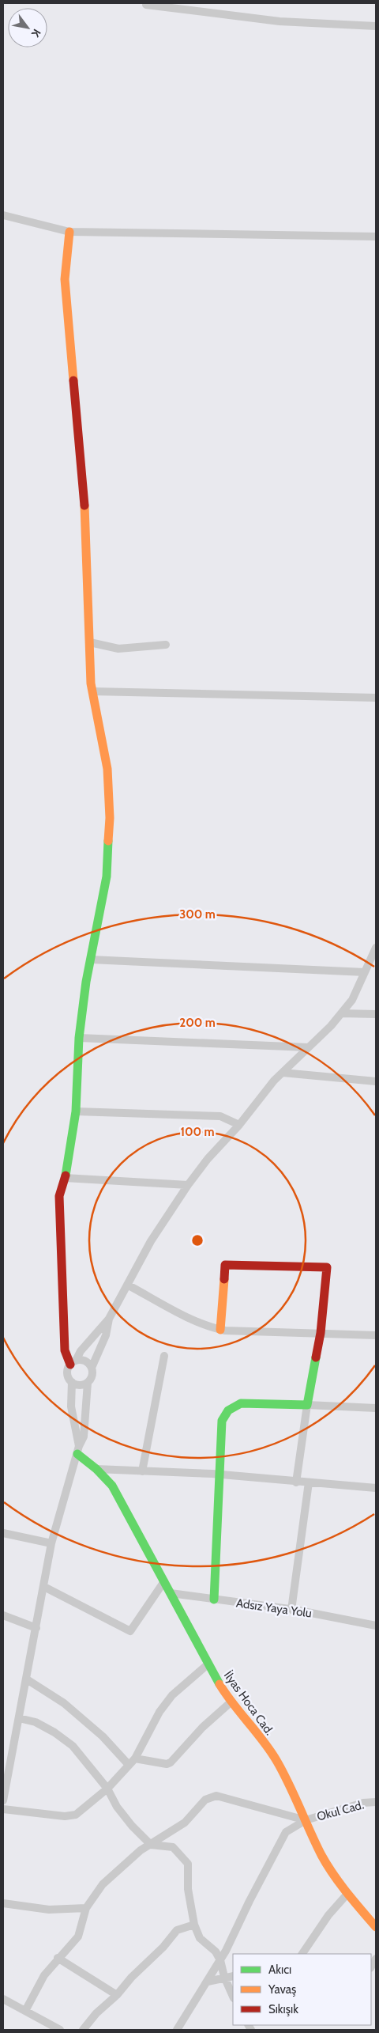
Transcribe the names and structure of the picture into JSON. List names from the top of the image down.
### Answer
{
  "streets": {
    "street": ["Adsız Yaya Yolu", "İlyas Hoca Cad.", "Okul Cad."]
  },
  "crossings": [
    ["Adsız Yaya Yolu", "İlyas Hoca Cad."],
    ["İlyas Hoca Cad.", "Okul Cad."]
  ],
  "legend": ["Akıcı", "Yavaş", "Sıkışık"],
  "north": "bottom right",
  "rings": ["300 m", "200 m", "100 m"]
}
